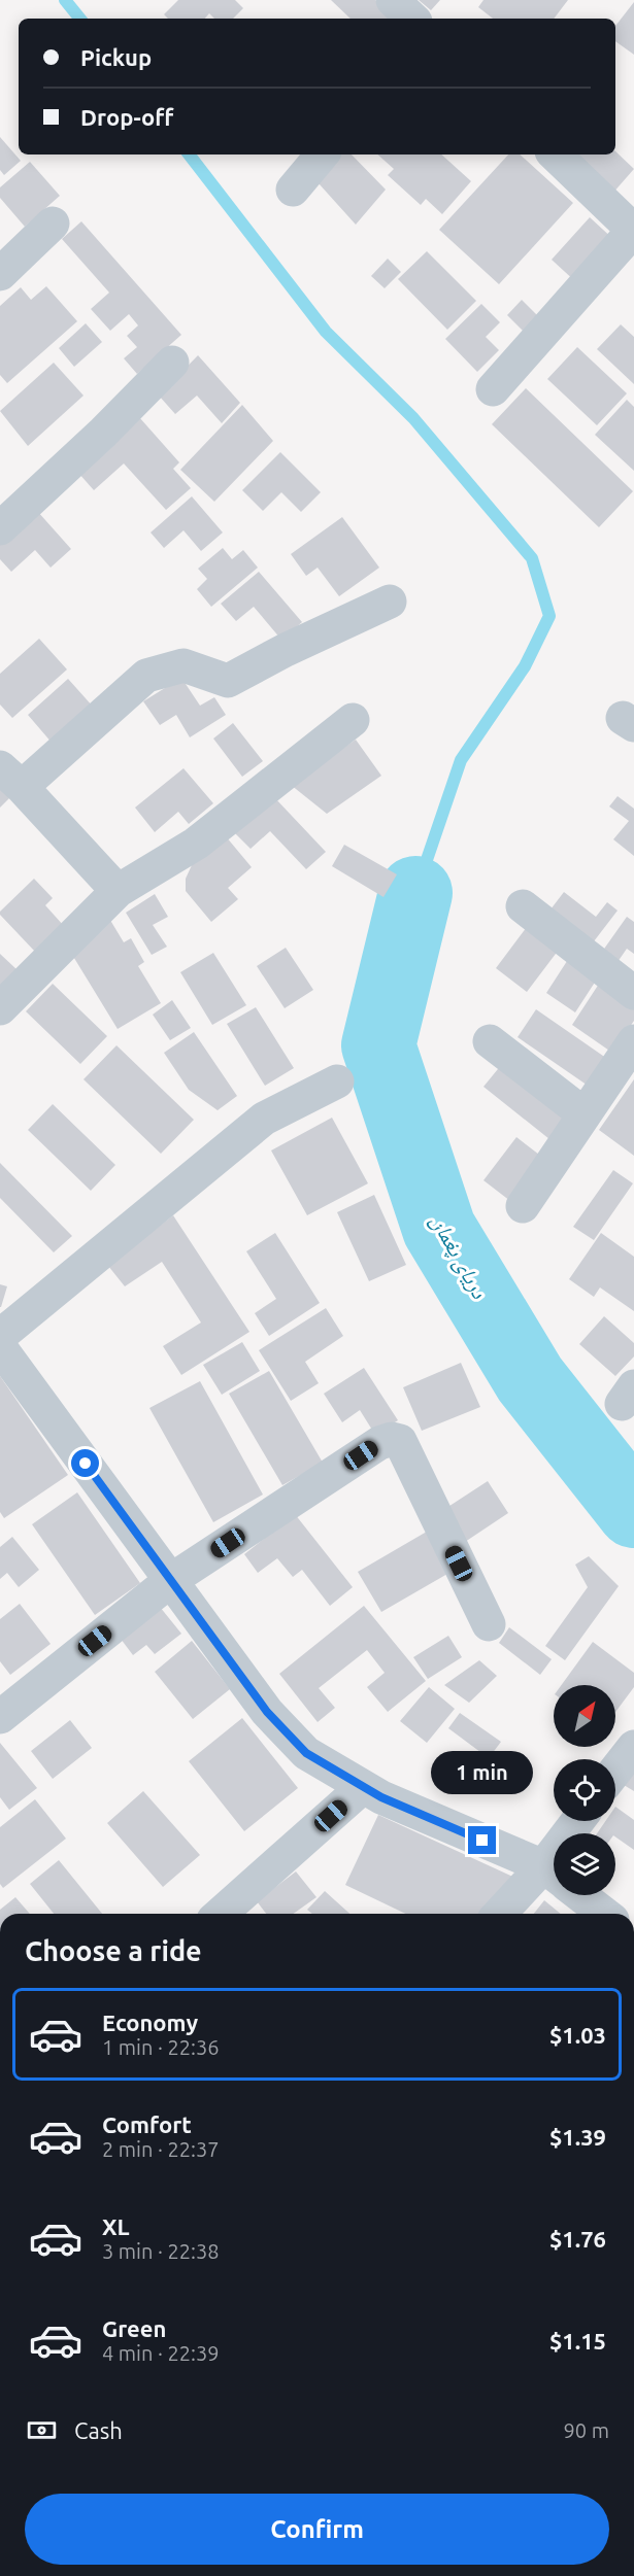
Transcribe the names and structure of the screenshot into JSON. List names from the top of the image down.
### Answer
{
  "water": ["دریای پغمان"],
  "north": "top right",
  "page": {
    "banner": ["Pickup", "Drop-off"],
    "bubble": "1 min",
    "heading": "Choose a ride",
    "list": [
      {
        "name": "Economy",
        "note": "1 min · 22:36",
        "value": "$1.03"
      },
      {
        "name": "Comfort",
        "note": "2 min · 22:37",
        "value": "$1.39"
      },
      {
        "name": "XL",
        "note": "3 min · 22:38",
        "value": "$1.76"
      },
      {
        "name": "Green",
        "note": "4 min · 22:39",
        "value": "$1.15"
      }
    ],
    "pay": ["Cash", "90 m"],
    "buttons": "Confirm"
  }
}
